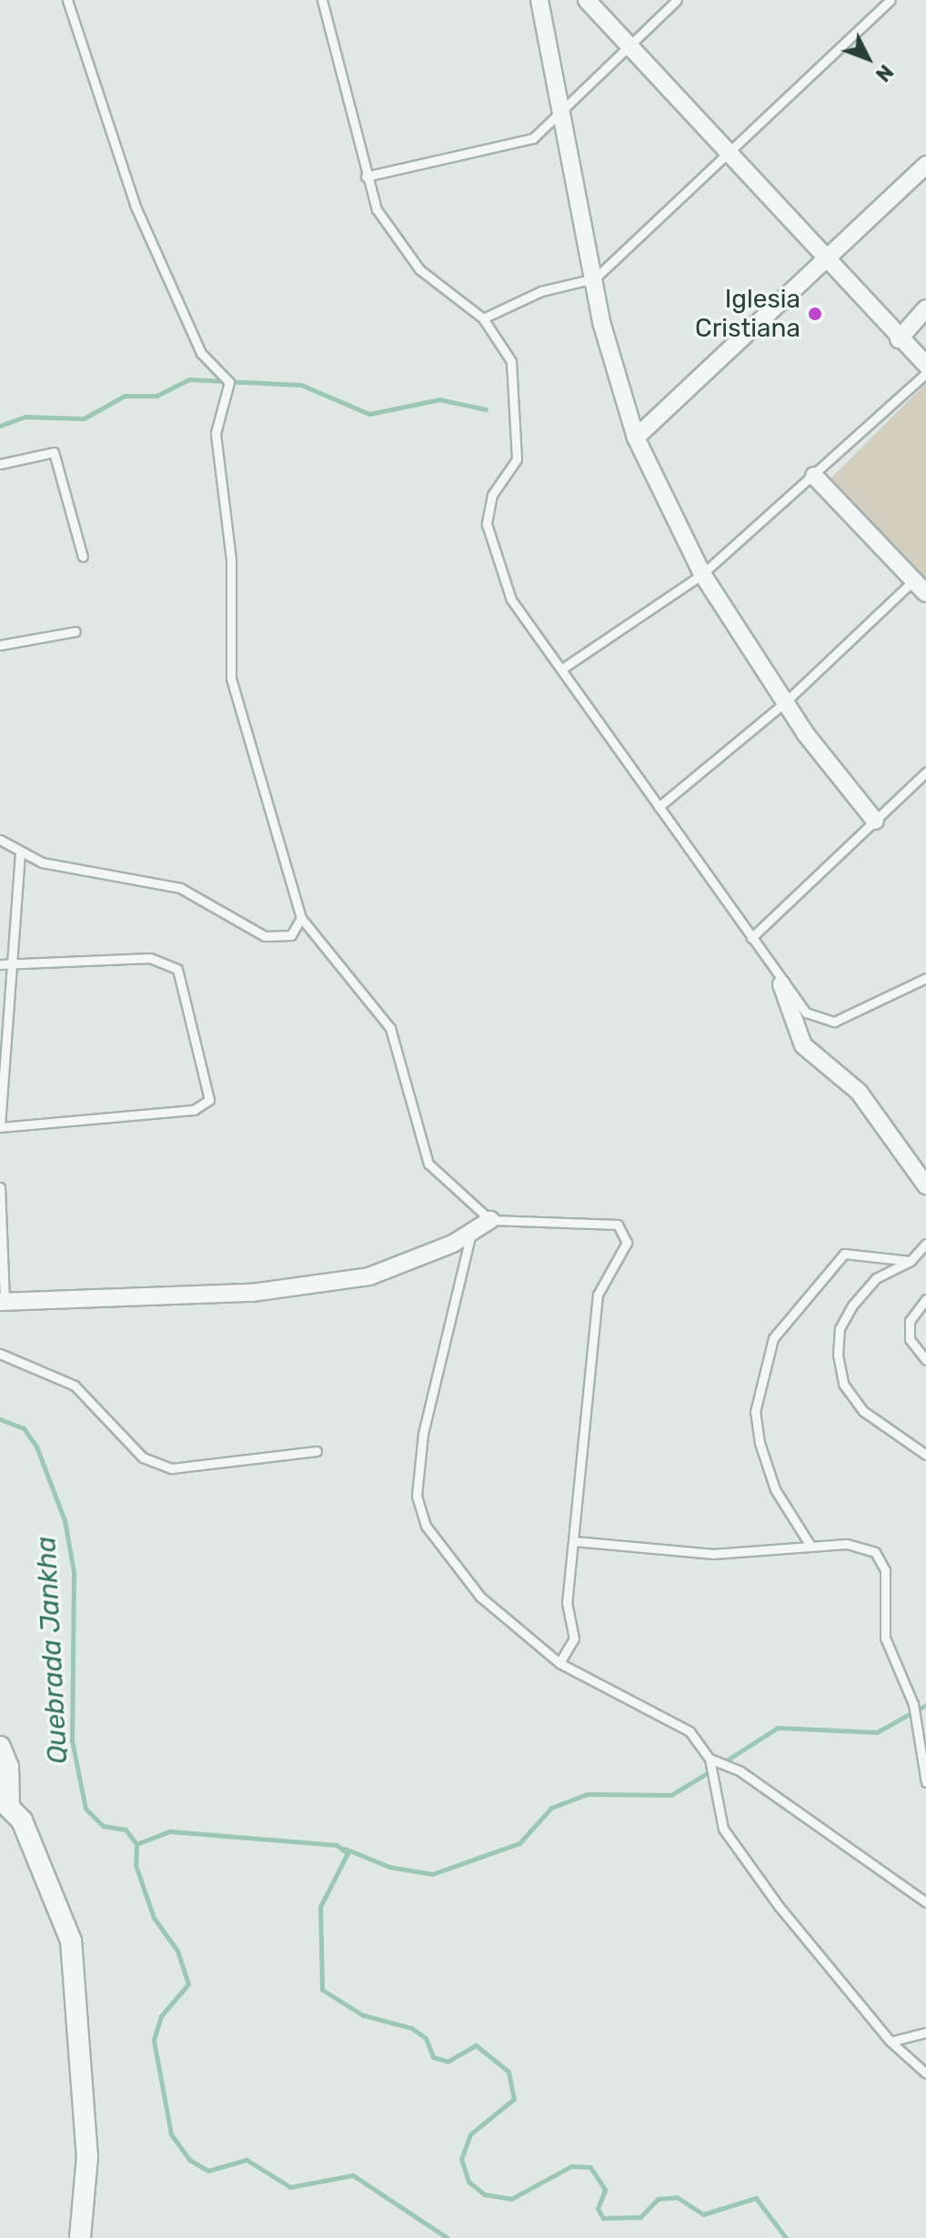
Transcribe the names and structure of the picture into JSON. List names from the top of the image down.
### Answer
{
  "water": ["Quebrada Jankha"],
  "places": ["Iglesia Cristiana"],
  "north": "bottom right"
}
